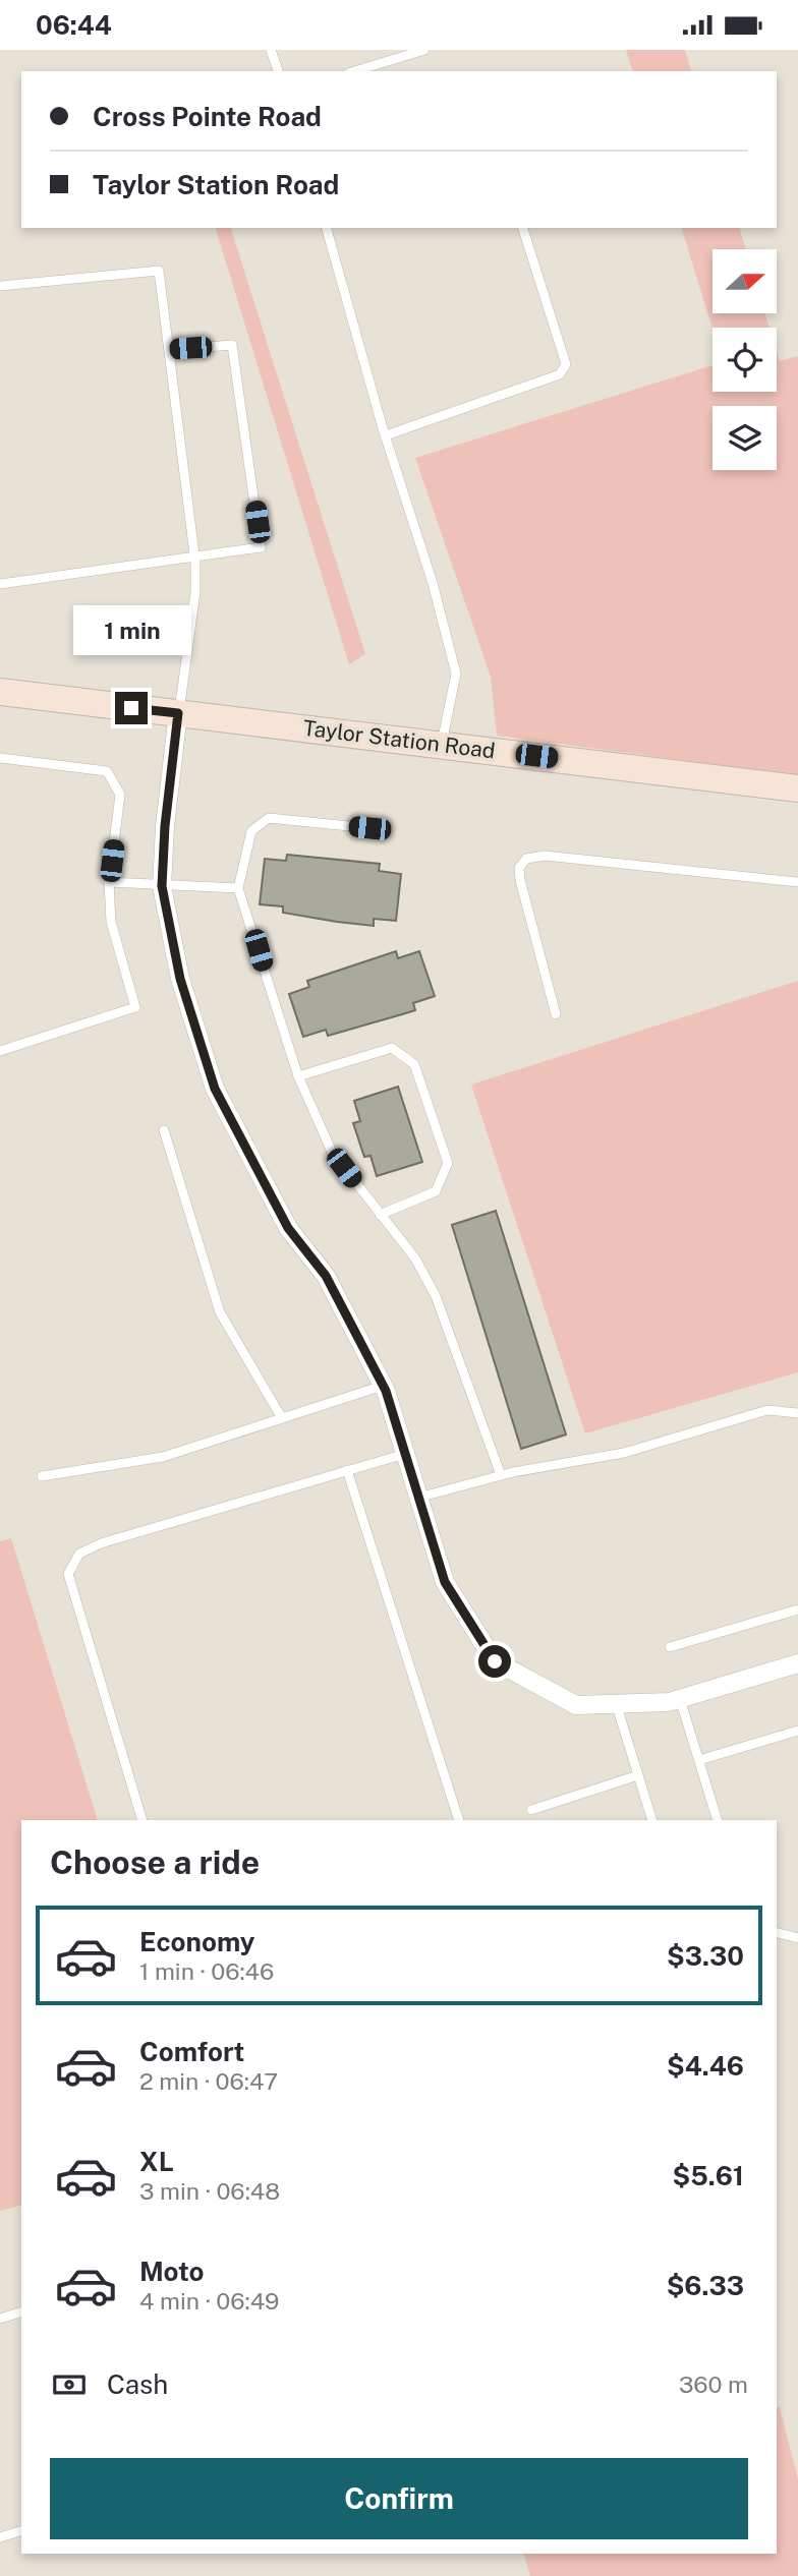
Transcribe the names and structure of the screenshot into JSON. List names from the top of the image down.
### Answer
{
  "streets": {
    "main road": ["Taylor Station Road"]
  },
  "north": "right",
  "page": {
    "status": "06:44",
    "banner": ["Cross Pointe Road", "Taylor Station Road"],
    "bubble": "1 min",
    "heading": "Choose a ride",
    "list": [
      {
        "name": "Economy",
        "note": "1 min · 06:46",
        "value": "$3.30"
      },
      {
        "name": "Comfort",
        "note": "2 min · 06:47",
        "value": "$4.46"
      },
      {
        "name": "XL",
        "note": "3 min · 06:48",
        "value": "$5.61"
      },
      {
        "name": "Moto",
        "note": "4 min · 06:49",
        "value": "$6.33"
      }
    ],
    "pay": ["Cash", "360 m"],
    "buttons": "Confirm"
  }
}
